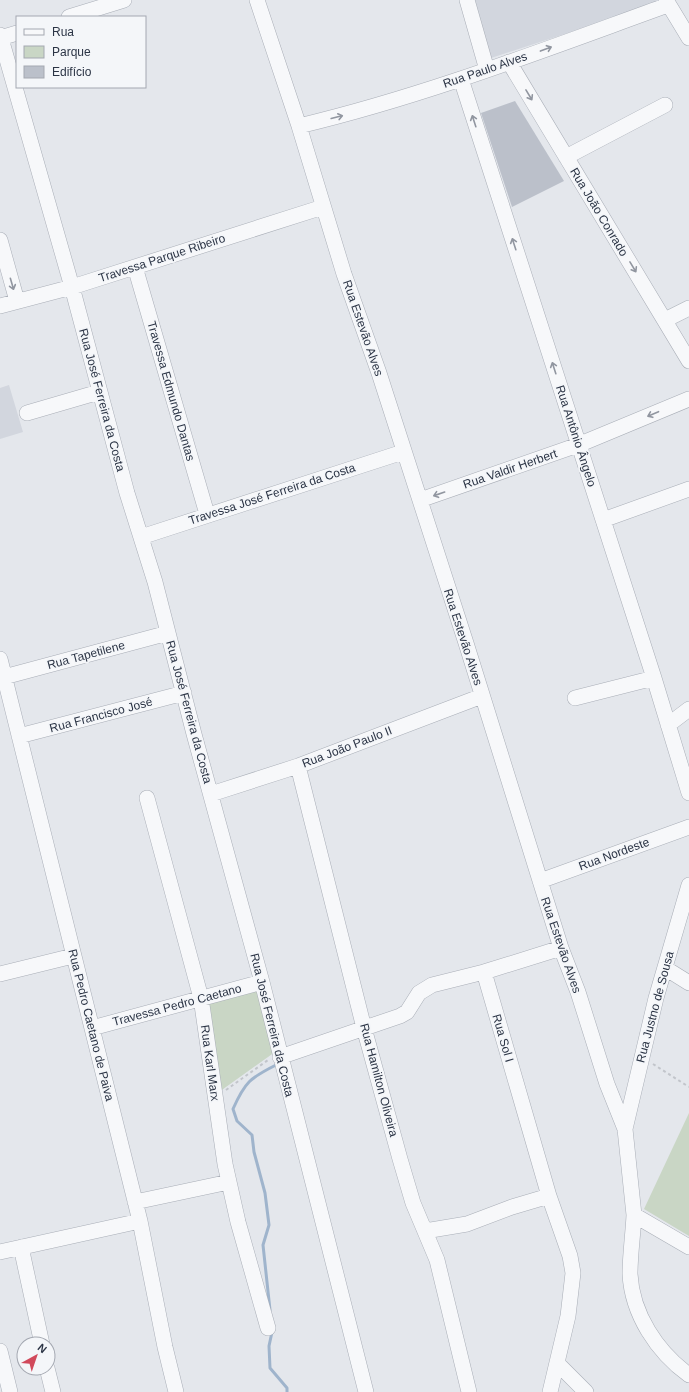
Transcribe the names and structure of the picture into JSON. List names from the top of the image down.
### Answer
{
  "streets": {
    "street": [
      "Rua Paulo Alves",
      "Rua João Conrado",
      "Travessa Parque Ribeiro",
      "Rua Estevão Alves",
      "Travessa Edmundo Dantas",
      "Rua José Ferreira da Costa",
      "Rua Antônio Ângelo",
      "Rua Valdir Herbert",
      "Travessa José Ferreira da Costa",
      "Rua Tapetilene",
      "Rua Francisco José",
      "Rua João Paulo II",
      "Rua Nordeste",
      "Travessa Pedro Caetano",
      "Rua Justno de Sousa",
      "Rua Pedro Caetano de Paiva",
      "Rua Sol I",
      "Rua Karl Marx",
      "Rua Hamilton Oliveira"
    ]
  },
  "crossings": [
    ["Rua Paulo Alves", "Rua João Conrado"],
    ["Rua Paulo Alves", "Rua Estevão Alves"],
    ["Rua Paulo Alves", "Rua Antônio Ângelo"],
    ["Travessa Parque Ribeiro", "Rua Estevão Alves"],
    ["Travessa Parque Ribeiro", "Travessa Edmundo Dantas"],
    ["Travessa Parque Ribeiro", "Rua José Ferreira da Costa"],
    ["Rua Estevão Alves", "Rua Valdir Herbert"],
    ["Rua Estevão Alves", "Travessa José Ferreira da Costa"],
    ["Rua Estevão Alves", "Rua João Paulo II"],
    ["Rua Estevão Alves", "Rua Nordeste"],
    ["Rua Estevão Alves", "Rua Justno de Sousa"],
    ["Travessa Edmundo Dantas", "Travessa José Ferreira da Costa"],
    ["Rua José Ferreira da Costa", "Travessa José Ferreira da Costa"],
    ["Rua José Ferreira da Costa", "Rua Tapetilene"],
    ["Rua José Ferreira da Costa", "Rua Francisco José"],
    ["Rua José Ferreira da Costa", "Rua João Paulo II"],
    ["Rua José Ferreira da Costa", "Travessa Pedro Caetano"],
    ["Rua Antônio Ângelo", "Rua Valdir Herbert"],
    ["Rua Tapetilene", "Rua Pedro Caetano de Paiva"],
    ["Rua Francisco José", "Rua Pedro Caetano de Paiva"],
    ["Rua João Paulo II", "Rua Hamilton Oliveira"],
    ["Travessa Pedro Caetano", "Rua Pedro Caetano de Paiva"],
    ["Travessa Pedro Caetano", "Rua Karl Marx"]
  ],
  "one_way": ["Rua João Conrado", "Rua Antônio Ângelo"],
  "legend": ["Rua", "Parque", "Edifício"],
  "north": "top right"
}
